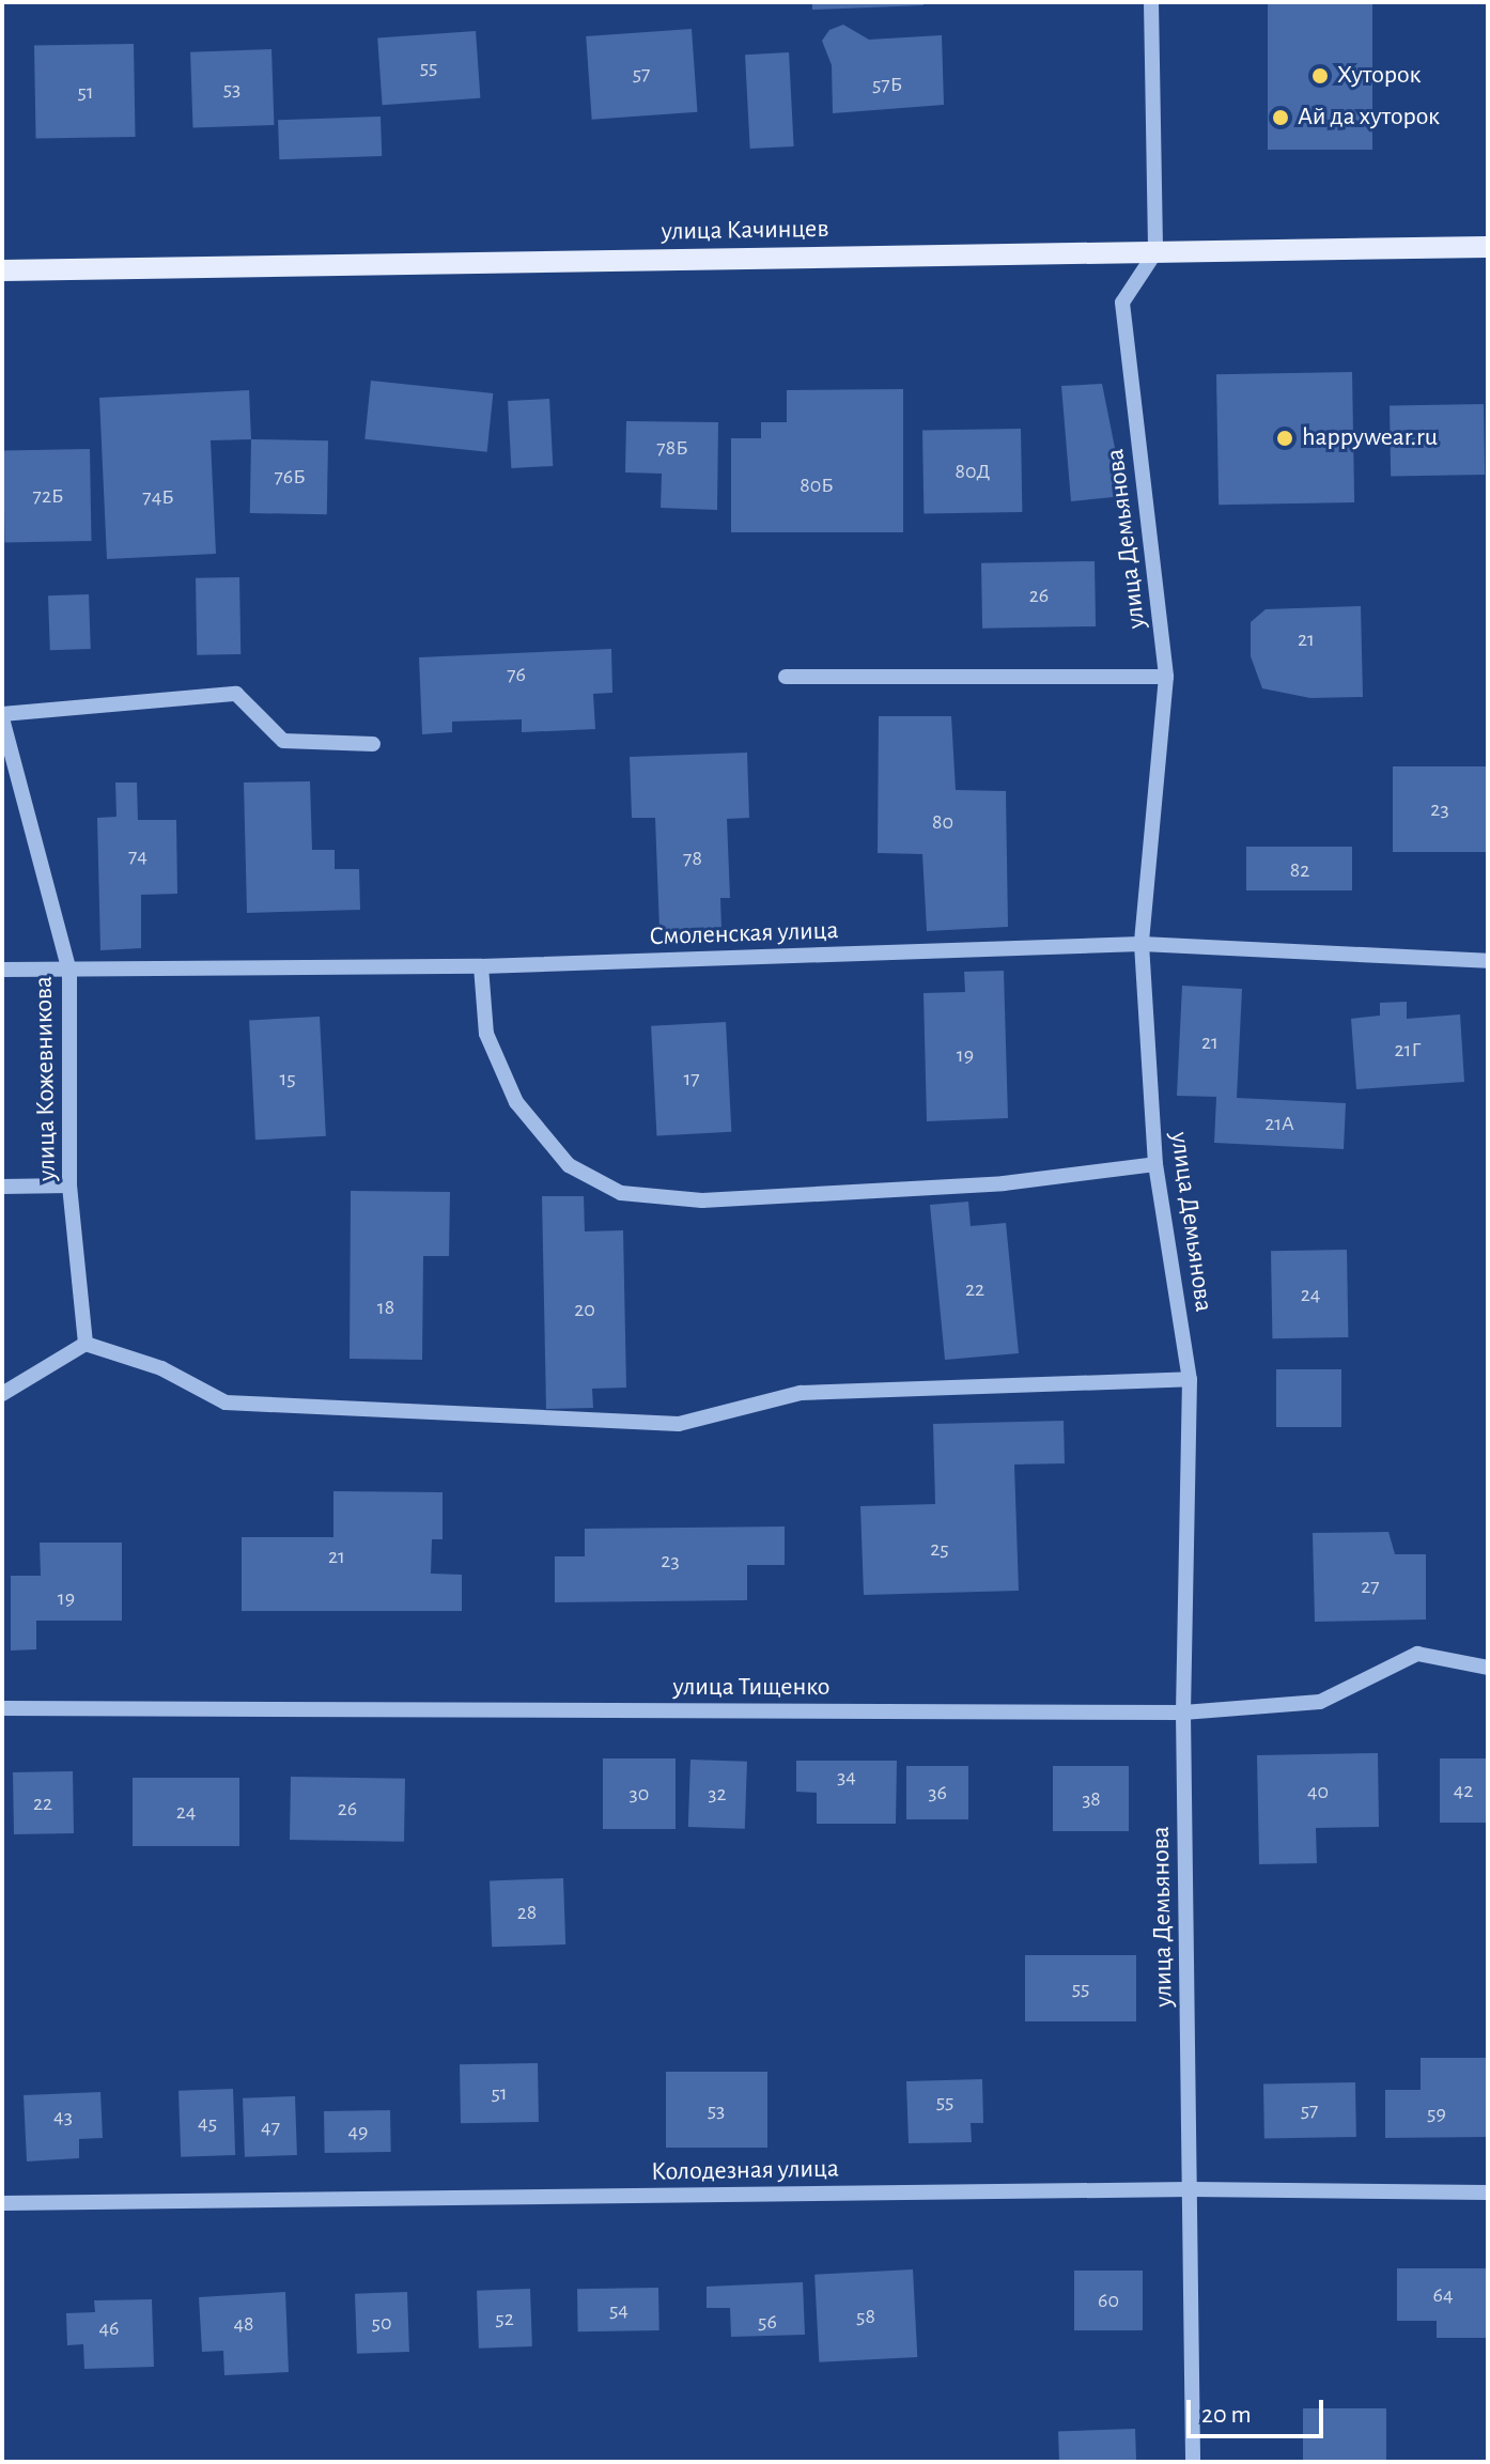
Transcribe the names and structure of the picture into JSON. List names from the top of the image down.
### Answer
{
  "streets": {
    "main road": ["улица Качинцев"],
    "street": [
      "улица Демьянова",
      "Смоленская улица",
      "улица Кожевникова",
      "улица Тищенко",
      "Колодезная улица"
    ]
  },
  "crossings": [
    ["улица Качинцев", "улица Демьянова"],
    ["улица Демьянова", "Смоленская улица"],
    ["улица Демьянова", "улица Тищенко"],
    ["улица Демьянова", "Колодезная улица"],
    ["Смоленская улица", "улица Кожевникова"]
  ],
  "places": ["Хуторок", "Ай да хуторок", "happywear.ru"],
  "house_numbers": [
    "55",
    "57",
    "57Б",
    "53",
    "51",
    "78Б",
    "80Д",
    "76Б",
    "80Б",
    "72Б",
    "74Б",
    "26",
    "21",
    "76",
    "23",
    "80",
    "74",
    "78",
    "82",
    "21",
    "21Г",
    "19",
    "15",
    "17",
    "21А",
    "22",
    "24",
    "18",
    "20",
    "25",
    "21",
    "23",
    "27",
    "19",
    "34",
    "42",
    "40",
    "36",
    "30",
    "32",
    "38",
    "22",
    "26",
    "24",
    "28",
    "55",
    "51",
    "55",
    "53",
    "57",
    "59",
    "43",
    "45",
    "47",
    "49",
    "64",
    "60",
    "54",
    "58",
    "52",
    "56",
    "50",
    "48",
    "46"
  ],
  "scale_bar": "20 m"
}
